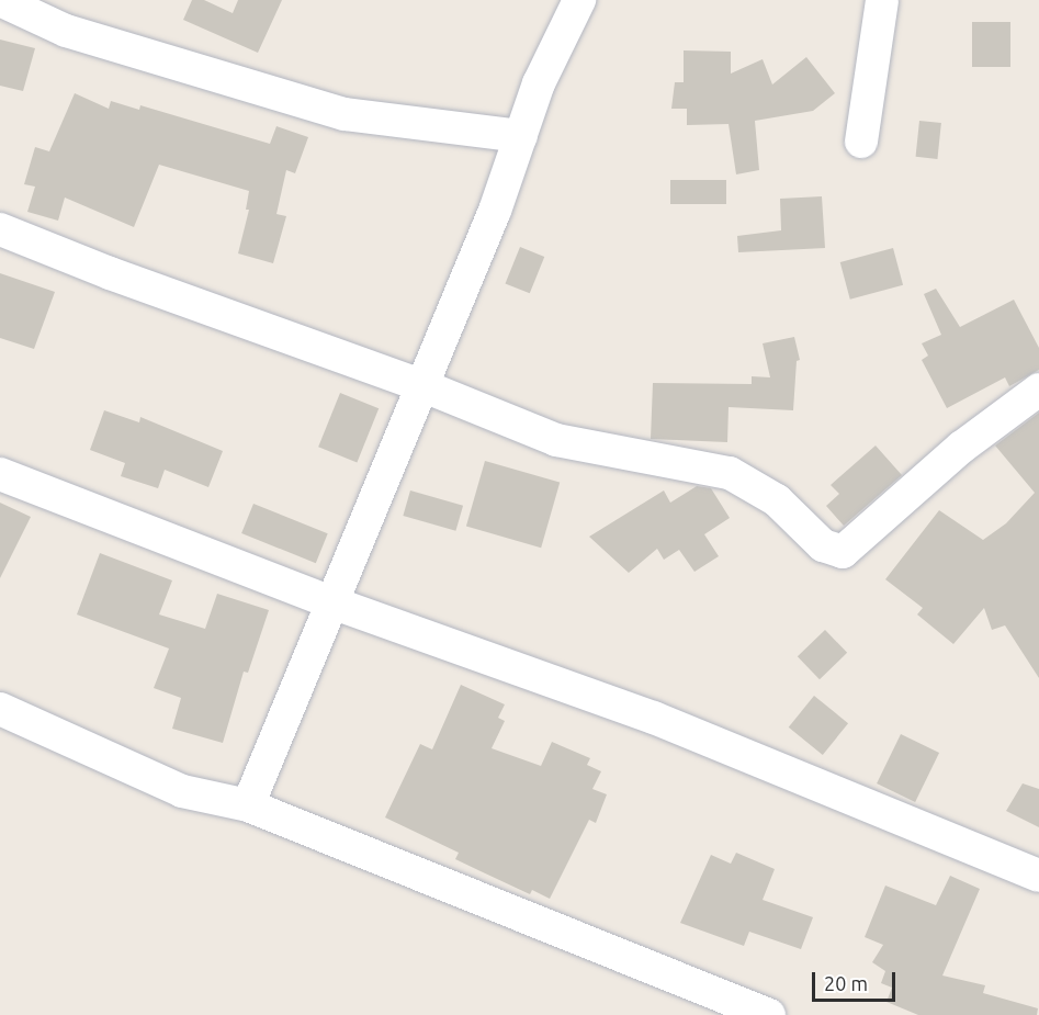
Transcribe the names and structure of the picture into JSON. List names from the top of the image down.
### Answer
{
  "scale_bar": "20 m"
}
